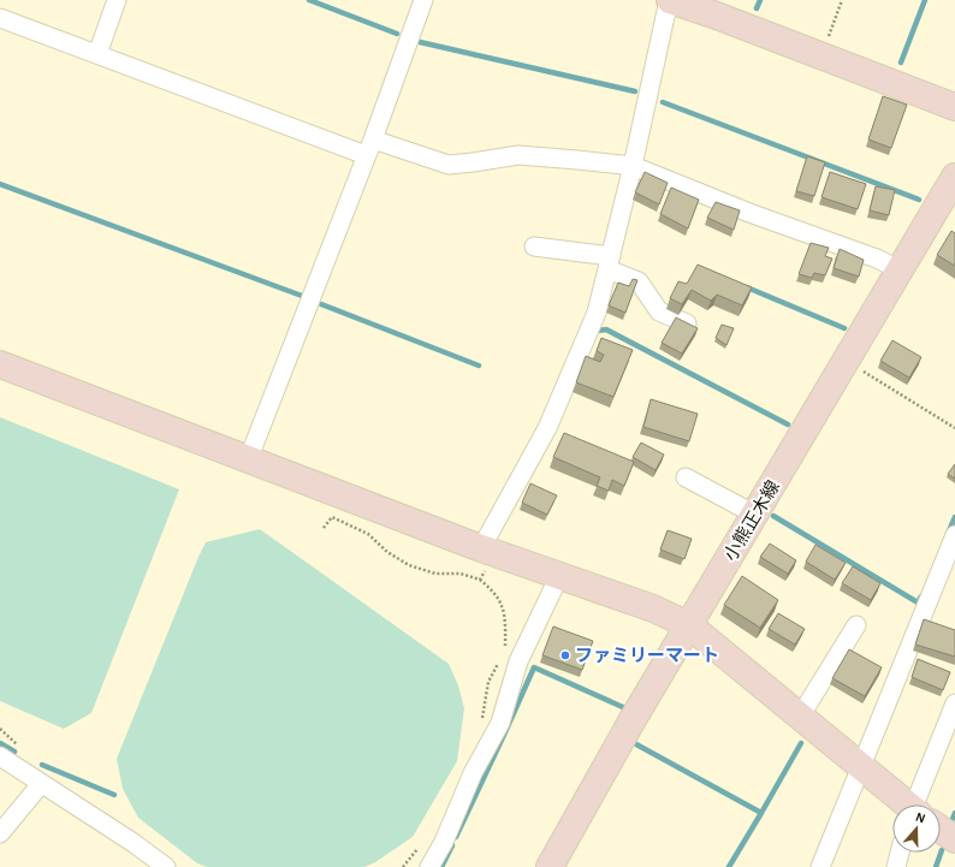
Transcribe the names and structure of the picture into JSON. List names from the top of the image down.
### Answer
{
  "streets": {
    "street": ["小熊正木線"]
  },
  "places": ["ファミリーマート"],
  "north": "top"
}
